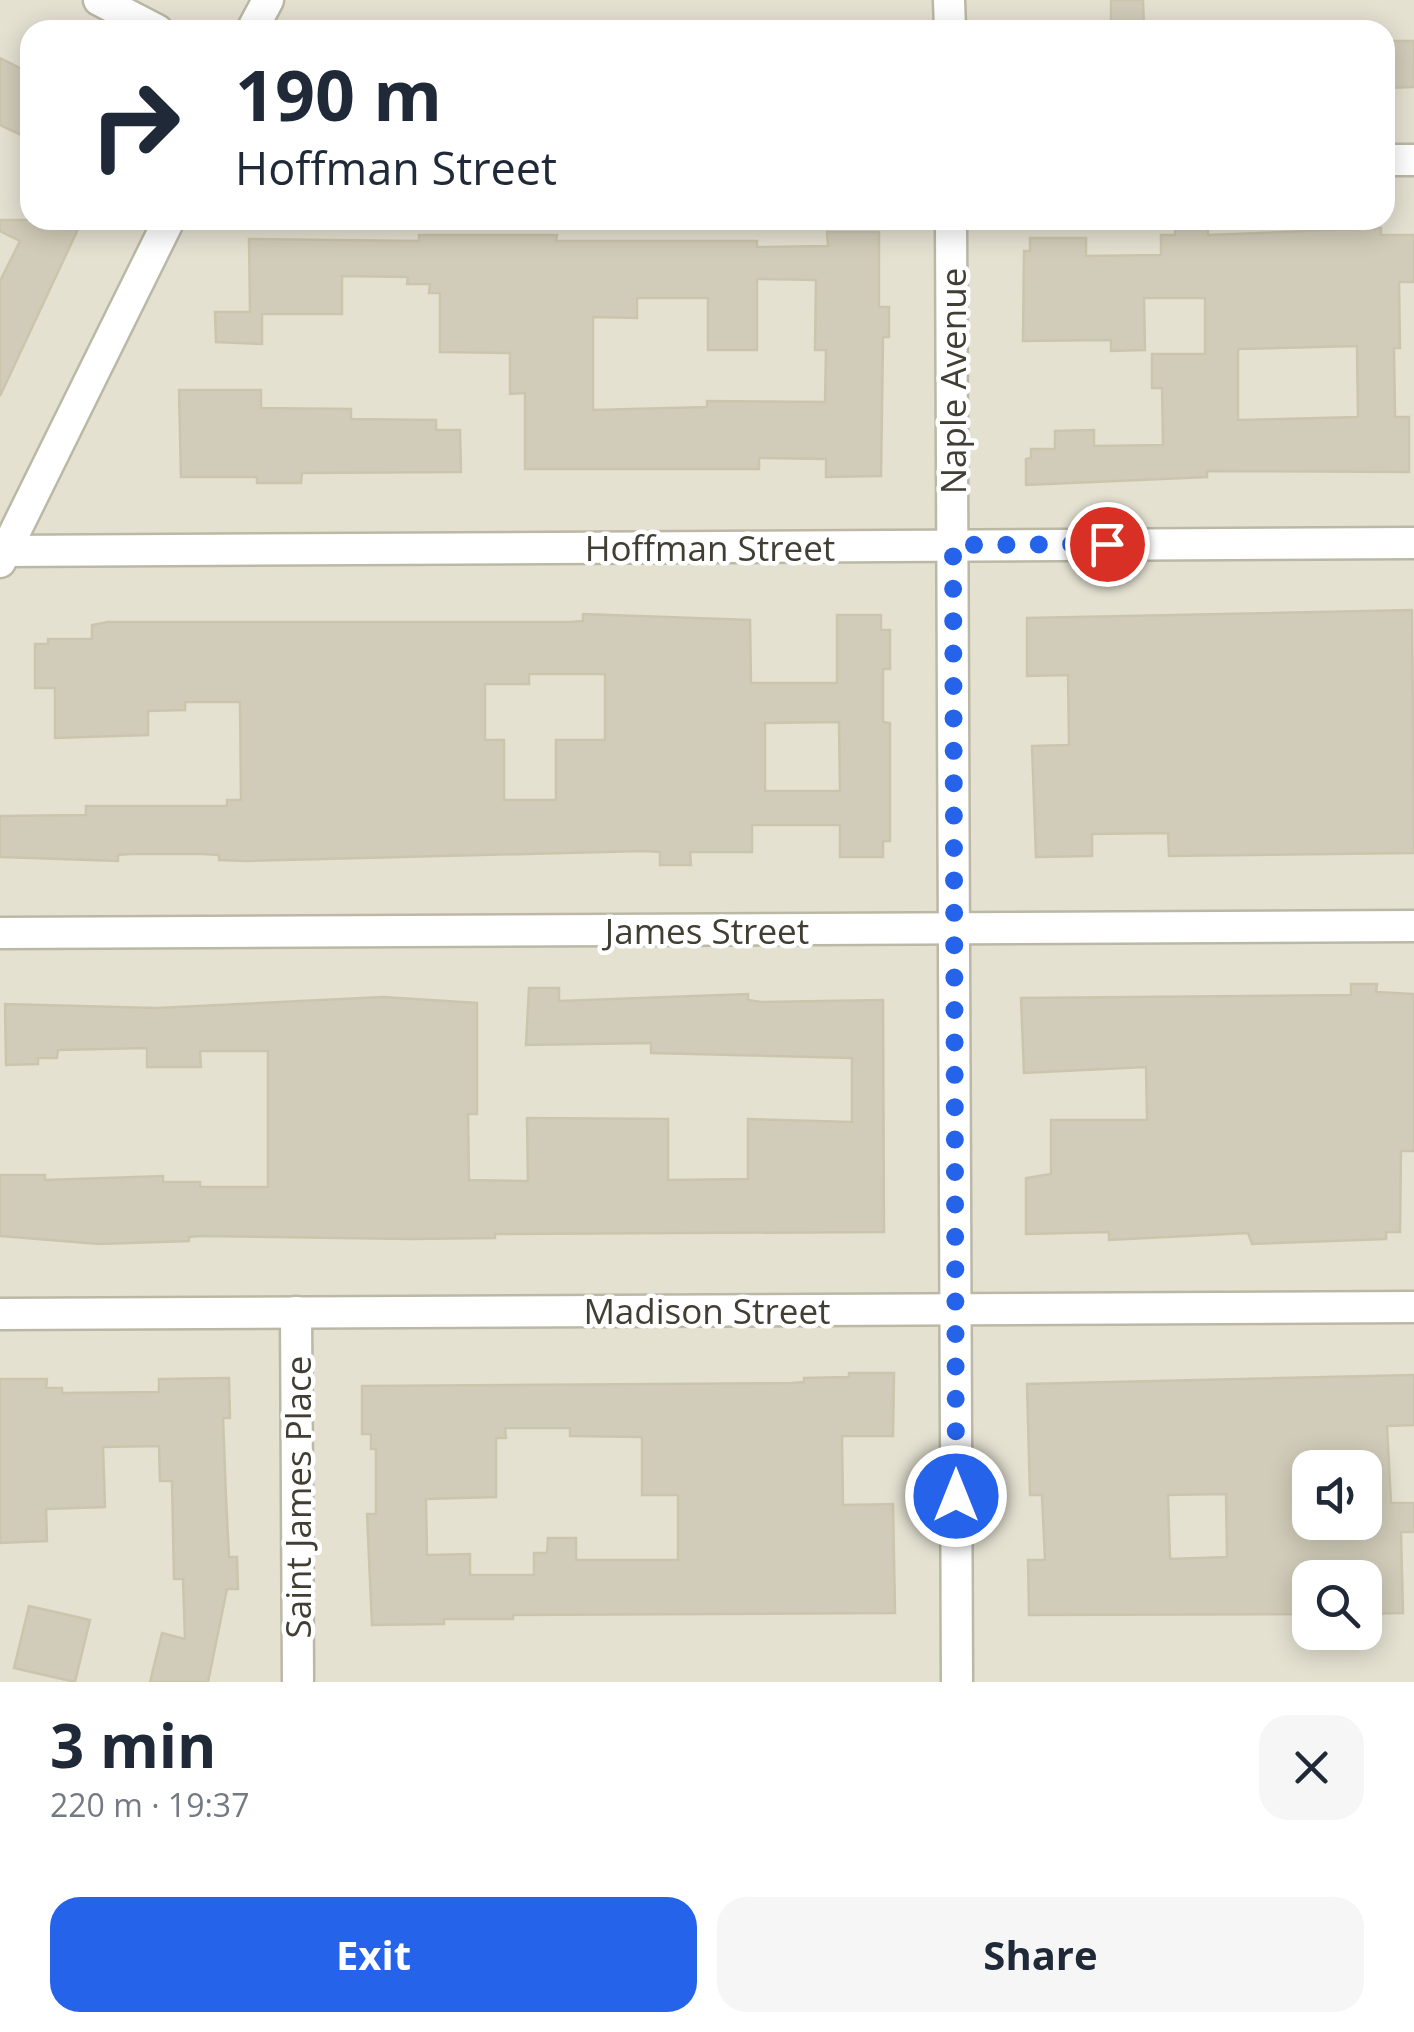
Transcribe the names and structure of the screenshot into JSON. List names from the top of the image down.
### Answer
{
  "streets": {
    "street": [
      "Naple Avenue",
      "Hoffman Street",
      "James Street",
      "Madison Street",
      "Saint James Place"
    ]
  },
  "crossings": [
    ["Naple Avenue", "Hoffman Street"],
    ["Naple Avenue", "James Street"],
    ["Naple Avenue", "Madison Street"],
    ["Madison Street", "Saint James Place"]
  ],
  "page": {
    "turn": ["190 m", "Hoffman Street"],
    "heading": ["3 min", "220 m · 19:37"],
    "buttons": ["Exit", "Share"]
  }
}
